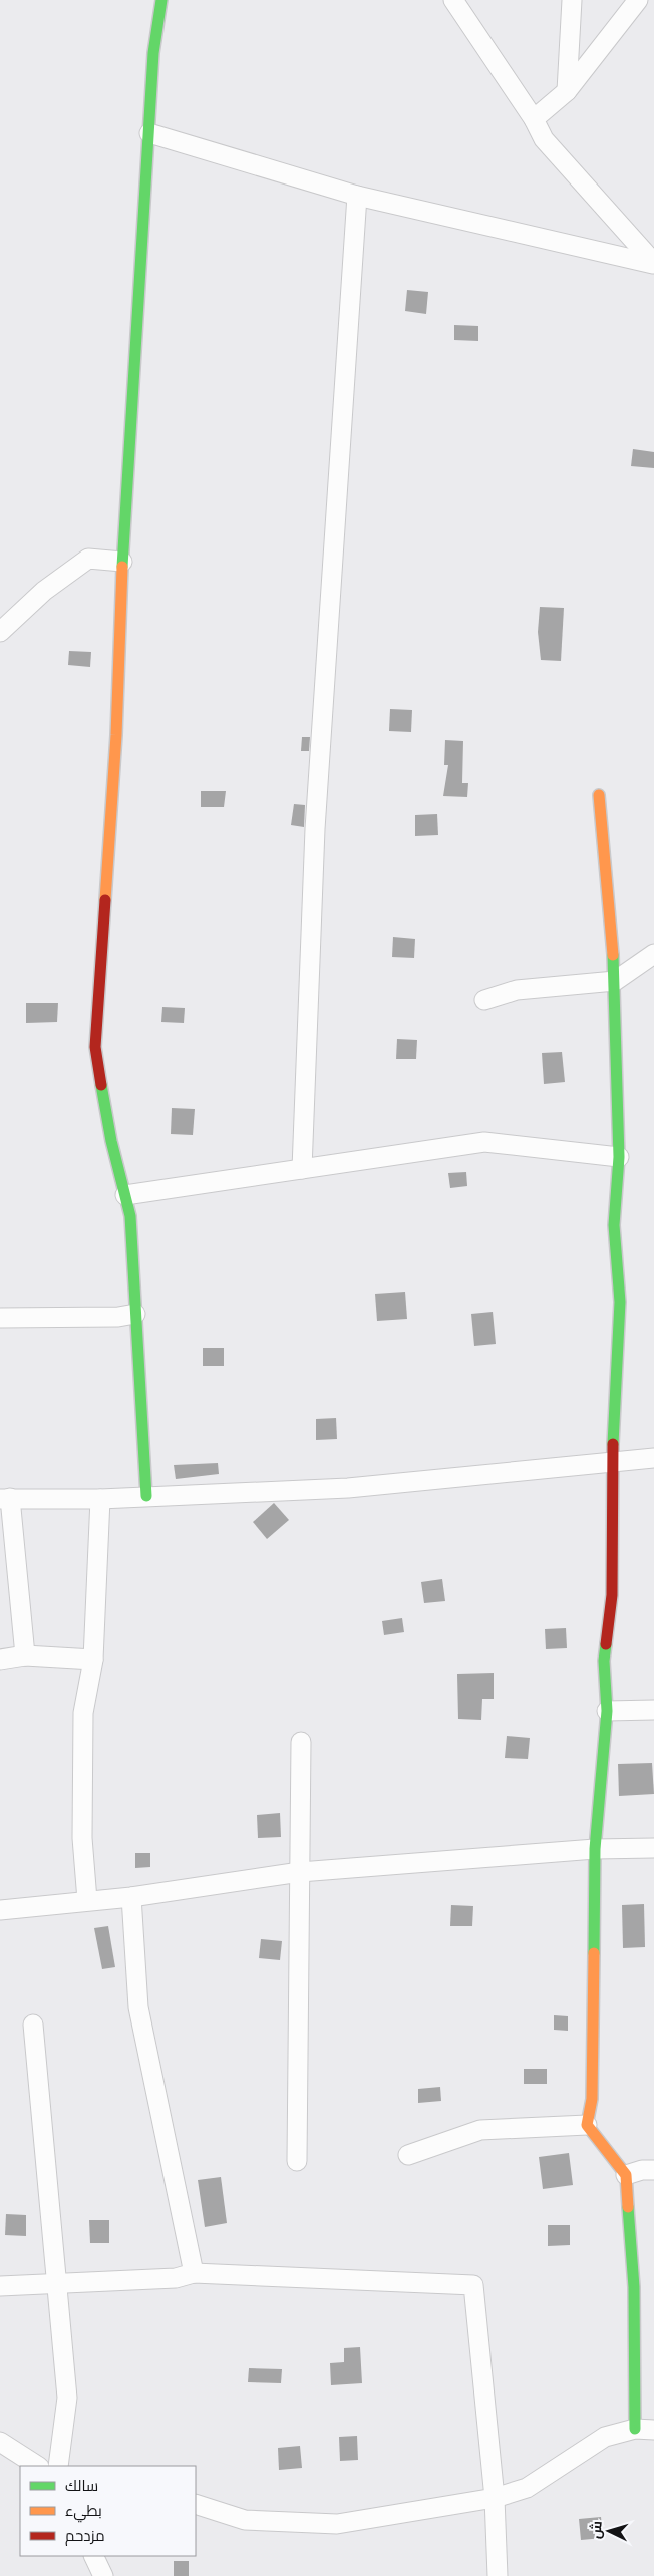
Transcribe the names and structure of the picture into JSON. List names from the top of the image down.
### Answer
{
  "legend": ["سالك", "بطيء", "مزدحم"],
  "north": "left"
}
